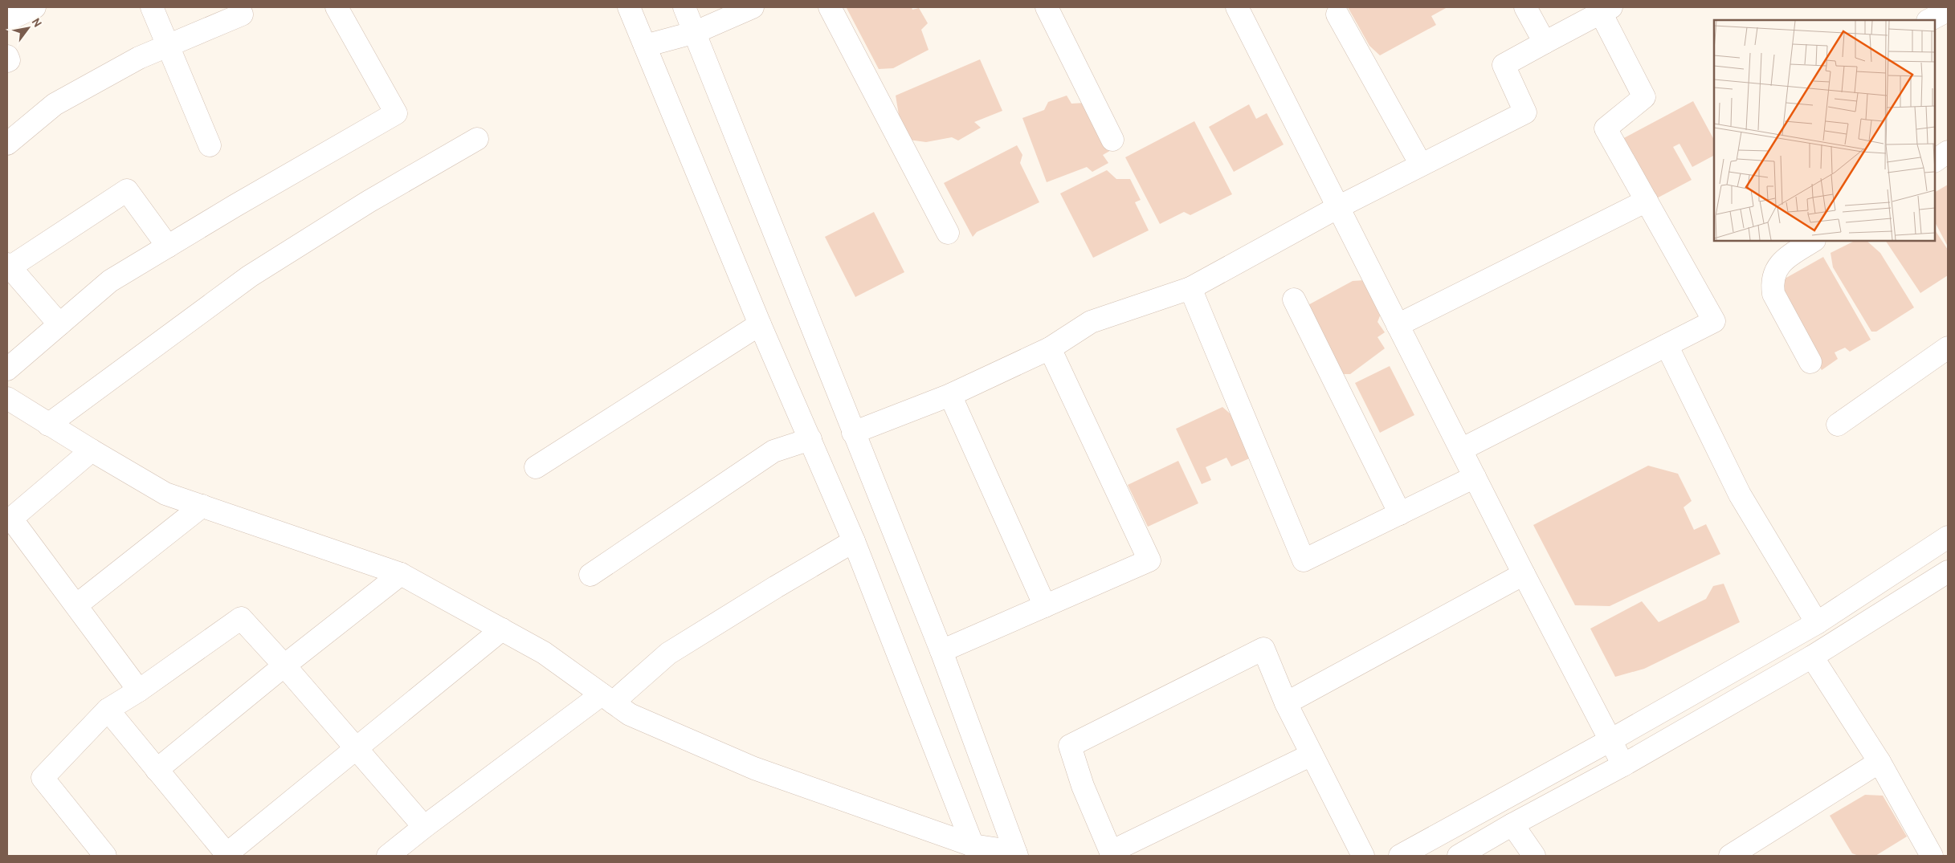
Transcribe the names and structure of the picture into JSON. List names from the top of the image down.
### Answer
{
  "north": "top right"
}
